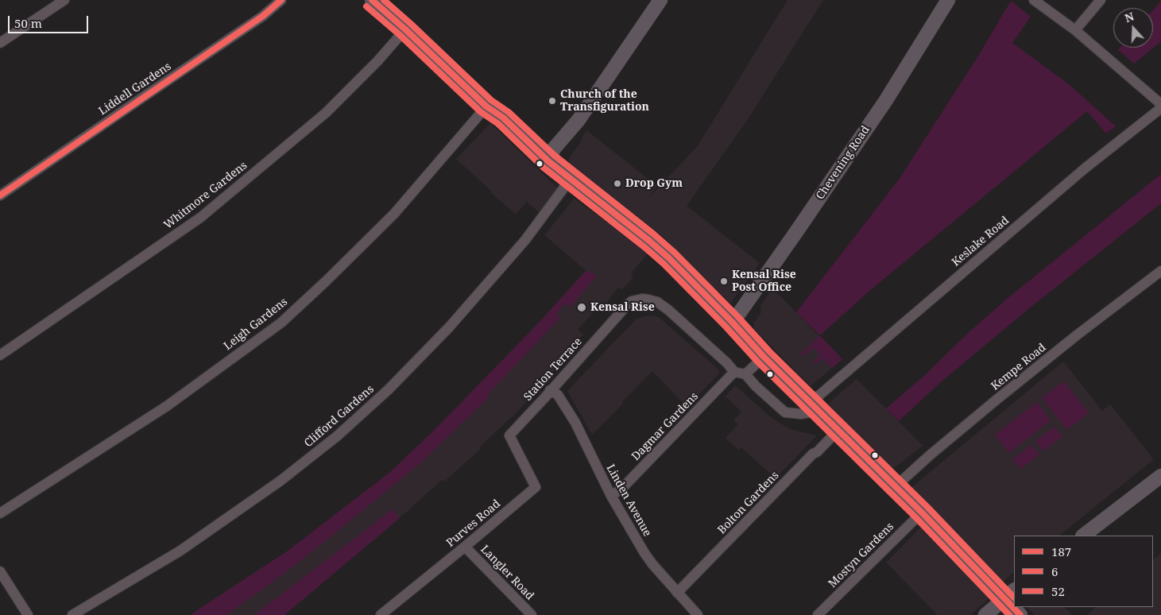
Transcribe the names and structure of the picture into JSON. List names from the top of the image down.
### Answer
{
  "streets": {
    "street": [
      "Liddell Gardens",
      "Chevening Road",
      "Whitmore Gardens",
      "Keslake Road",
      "Leigh Gardens",
      "Kempe Road",
      "Station Terrace",
      "Clifford Gardens",
      "Dagmar Gardens",
      "Linden Avenue",
      "Bolton Gardens",
      "Purves Road",
      "Mostyn Gardens",
      "Langler Road"
    ]
  },
  "crossings": [
    ["Station Terrace", "Dagmar Gardens"],
    ["Station Terrace", "Linden Avenue"],
    ["Station Terrace", "Purves Road"],
    ["Dagmar Gardens", "Linden Avenue"],
    ["Linden Avenue", "Bolton Gardens"],
    ["Purves Road", "Langler Road"]
  ],
  "places": [
    "Church of the Transfiguration",
    "Drop Gym",
    "Kensal Rise Post Office",
    "Kensal Rise"
  ],
  "lines": ["transit line 187", "transit line 52", "transit line 6"],
  "legend": ["187", "6", "52"],
  "scale_bar": "50 m",
  "north": "top"
}
